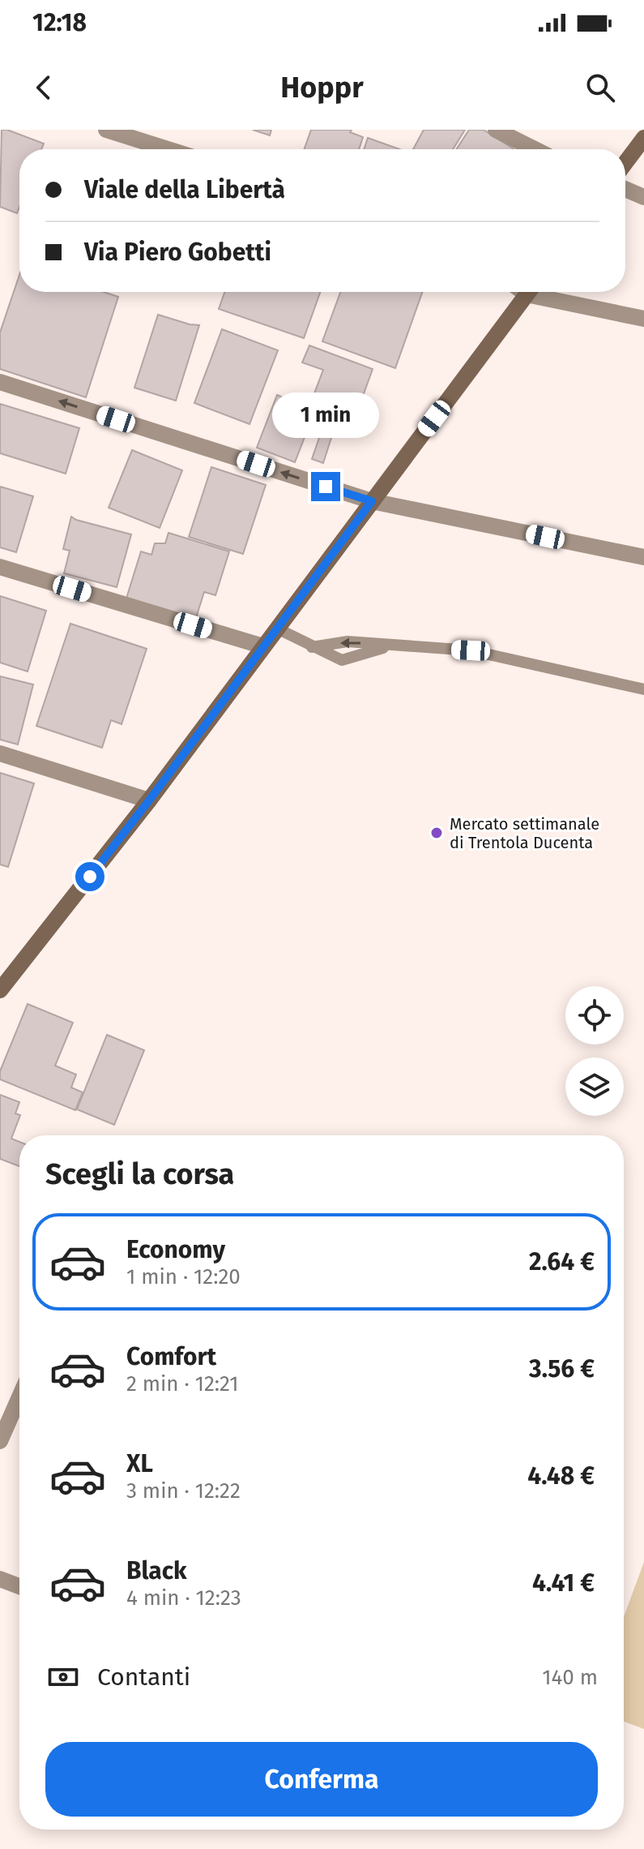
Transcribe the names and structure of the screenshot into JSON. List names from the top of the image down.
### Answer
{
  "places": ["Mercato settimanale di Trentola Ducenta"],
  "page": {
    "status": "12:18",
    "header": "Hoppr",
    "banner": ["Viale della Libertà", "Via Piero Gobetti"],
    "bubble": "1 min",
    "heading": "Scegli la corsa",
    "list": [
      {
        "name": "Economy",
        "note": "1 min · 12:20",
        "value": "2.64 €"
      },
      {
        "name": "Comfort",
        "note": "2 min · 12:21",
        "value": "3.56 €"
      },
      {
        "name": "XL",
        "note": "3 min · 12:22",
        "value": "4.48 €"
      },
      {
        "name": "Black",
        "note": "4 min · 12:23",
        "value": "4.41 €"
      }
    ],
    "pay": ["Contanti", "140 m"],
    "buttons": "Conferma"
  }
}
